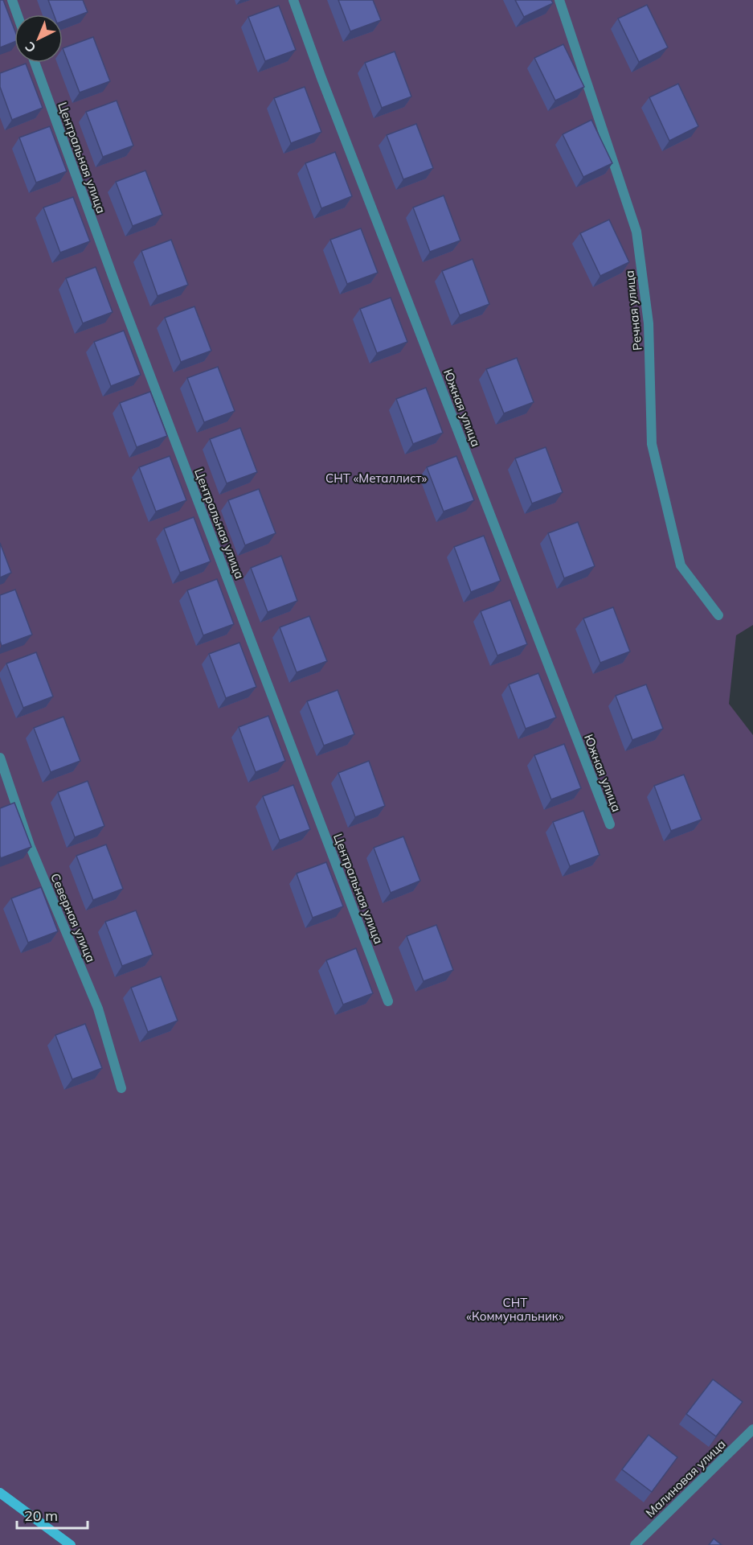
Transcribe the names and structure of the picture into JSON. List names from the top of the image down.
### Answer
{
  "streets": {
    "street": [
      "Центральная улица",
      "Речная улица",
      "Южная улица",
      "Северная улица",
      "Малиновая улица"
    ]
  },
  "parks": ["СНТ «Металлист»", "СНТ «Коммунальник»"],
  "scale_bar": "20 m",
  "north": "bottom left"
}
